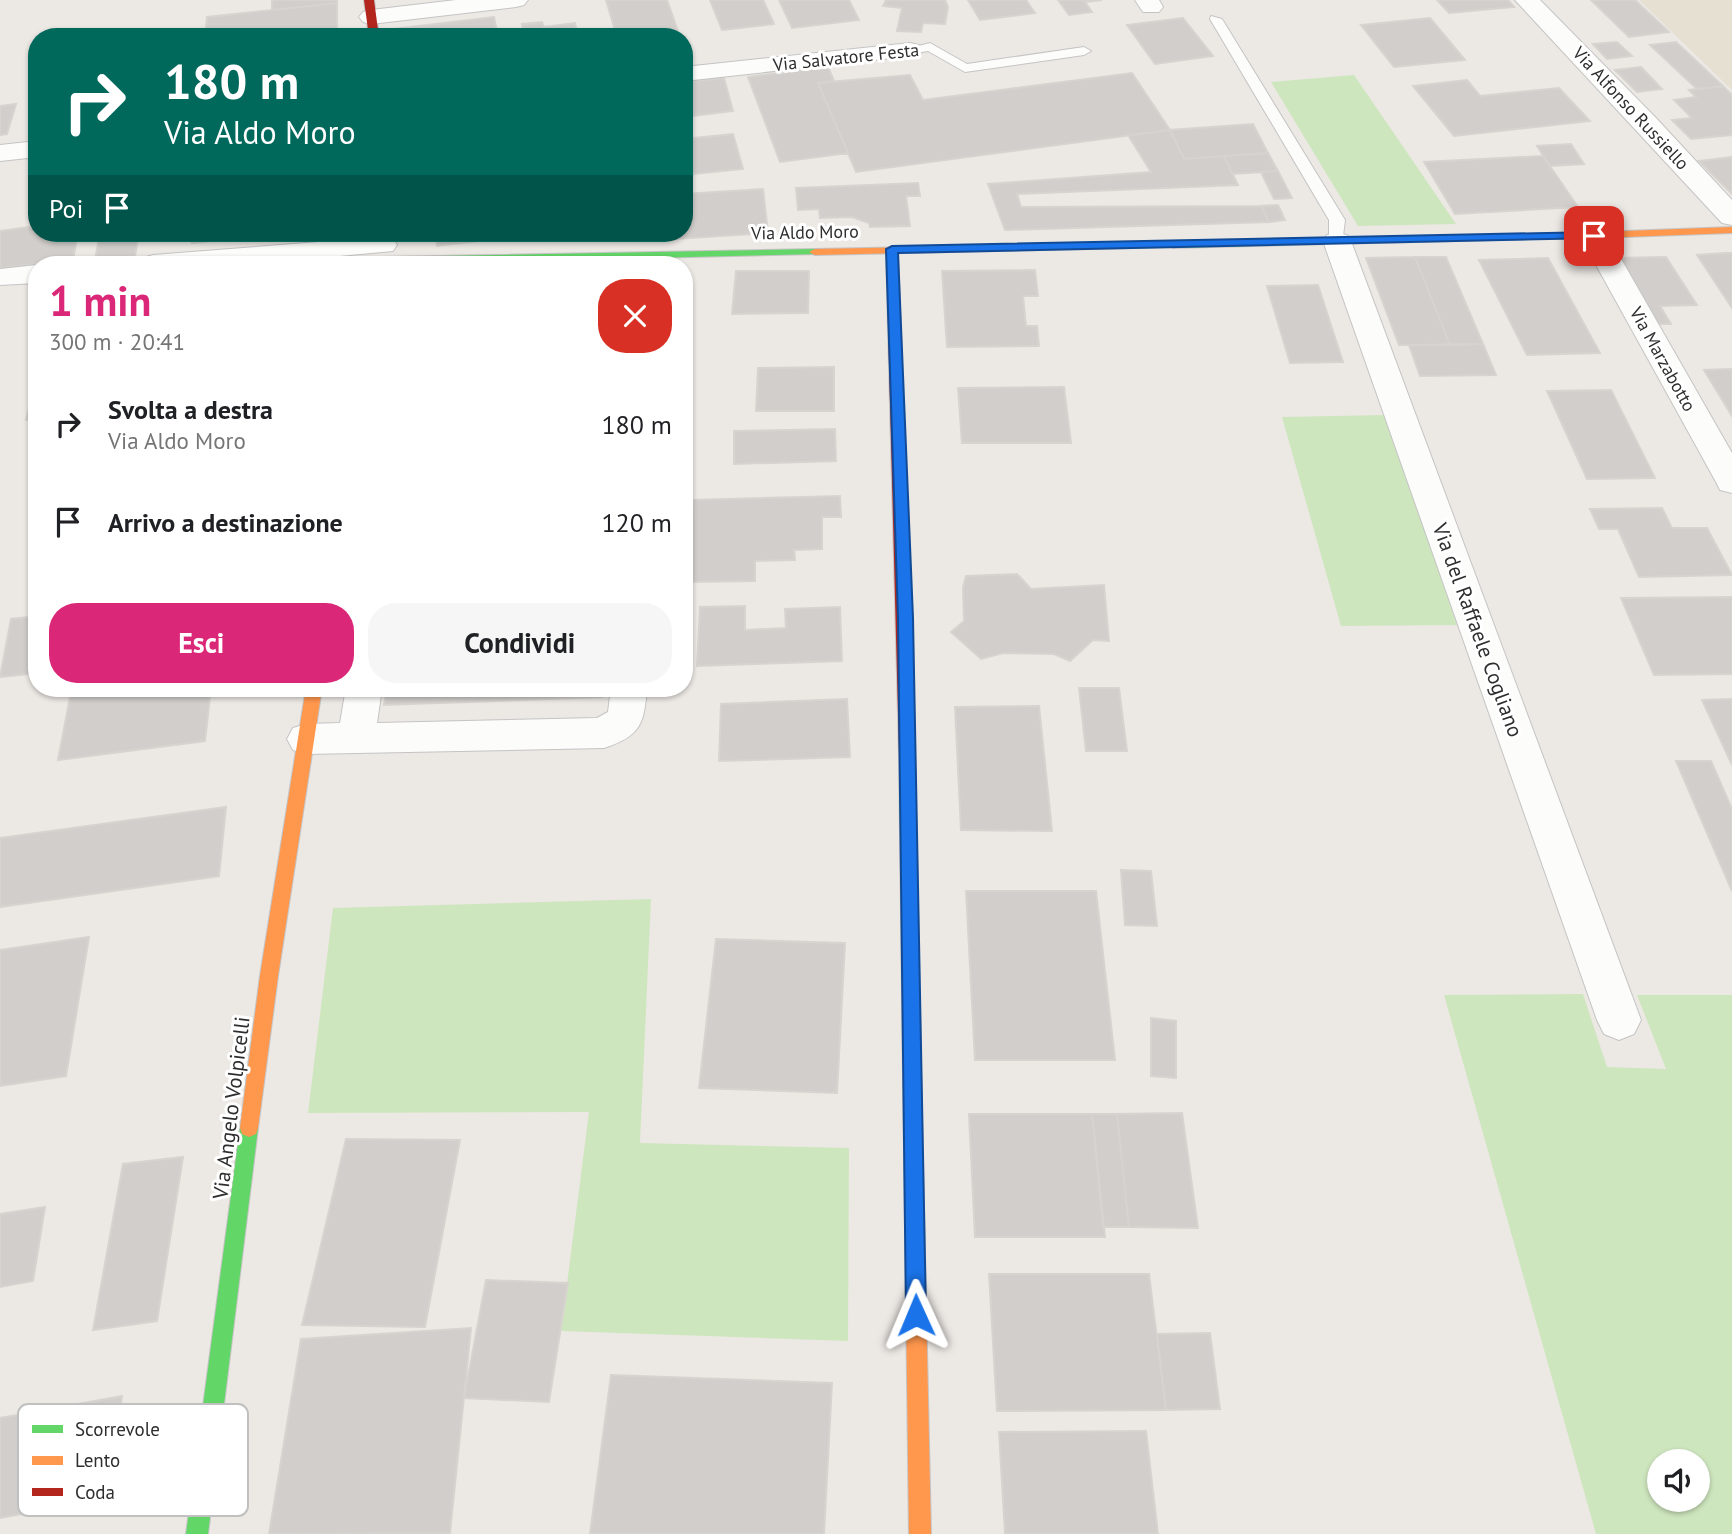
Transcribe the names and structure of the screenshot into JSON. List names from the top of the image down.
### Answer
{
  "streets": {
    "street": [
      "Via Salvatore Festa",
      "Via Alfonso Russiello",
      "Via Aldo Moro",
      "Via Marzabotto",
      "Via del Raffaele Cogliano",
      "Via Angelo Volpicelli"
    ]
  },
  "crossings": [
    ["Via Aldo Moro", "Via Marzabotto"],
    ["Via Aldo Moro", "Via del Raffaele Cogliano"]
  ],
  "legend": ["Scorrevole", "Lento", "Coda"],
  "page": {
    "turn": ["180 m", "Via Aldo Moro"],
    "then": "Poi",
    "heading": ["1 min", "300 m · 20:41"],
    "list": [
      {
        "name": "Svolta a destra",
        "note": "Via Aldo Moro",
        "value": "180 m"
      },
      {
        "name": "Arrivo a destinazione",
        "value": "120 m"
      }
    ],
    "buttons": ["Esci", "Condividi"]
  }
}
